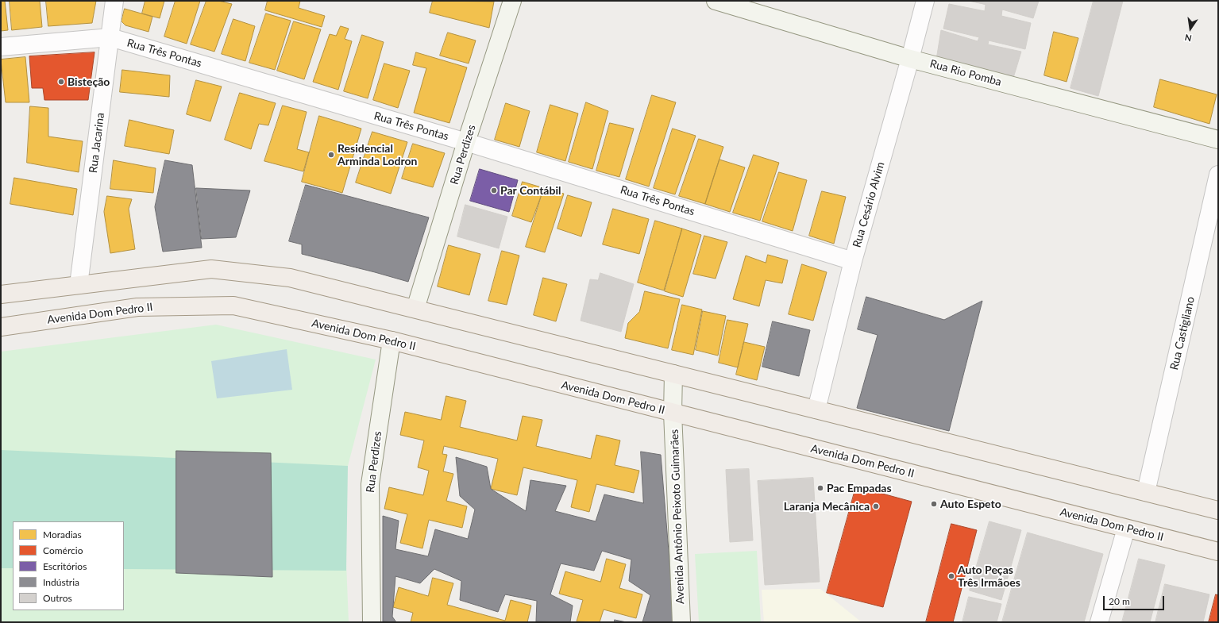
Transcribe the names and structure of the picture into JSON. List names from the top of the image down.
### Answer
{
  "streets": {
    "main road": ["Avenida Dom Pedro II"],
    "street": [
      "Rua Três Pontas",
      "Rua Rio Pomba",
      "Rua Jacarina",
      "Rua Perdizes",
      "Rua Cesário Alvim",
      "Rua Castigliano",
      "Avenida Antônio Peixoto Guimarães"
    ]
  },
  "crossings": [
    ["Rua Três Pontas", "Rua Jacarina"],
    ["Rua Três Pontas", "Rua Perdizes"],
    ["Rua Três Pontas", "Rua Cesário Alvim"],
    ["Rua Rio Pomba", "Rua Cesário Alvim"],
    ["Rua Perdizes", "Avenida Dom Pedro II"],
    ["Avenida Dom Pedro II", "Avenida Antônio Peixoto Guimarães"]
  ],
  "places": [
    "Bisteção",
    "Residencial Arminda Lodron",
    "Par Contábil",
    "Pac Empadas",
    "Auto Espeto",
    "Laranja Mecânica",
    "Auto Peças Três Irmãoes"
  ],
  "legend": [
    "Moradias",
    "Comércio",
    "Escritórios",
    "Indústria",
    "Outros"
  ],
  "scale_bar": "20 m",
  "north": "bottom"
}
